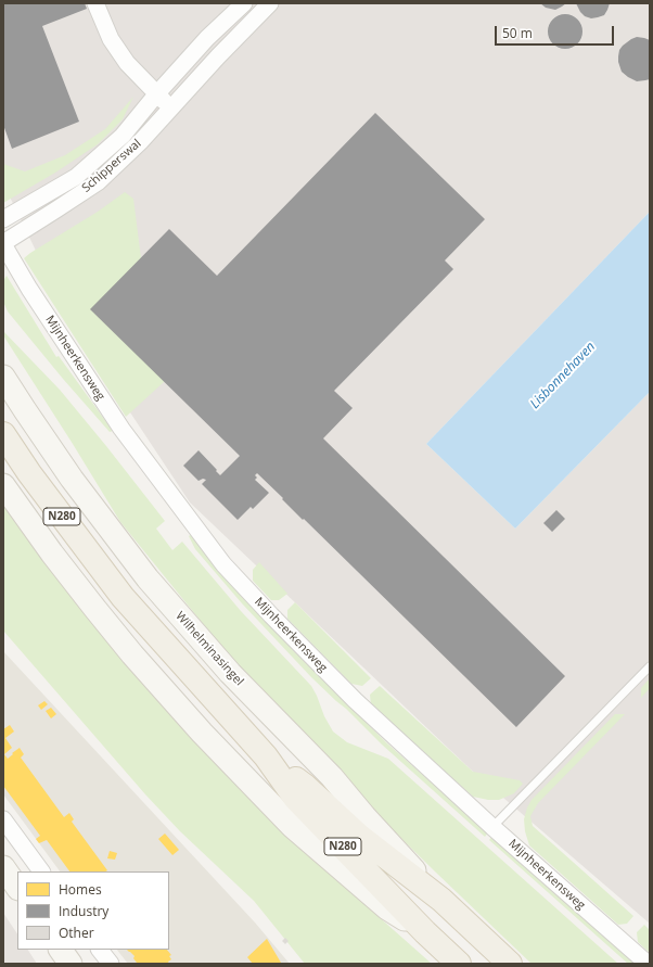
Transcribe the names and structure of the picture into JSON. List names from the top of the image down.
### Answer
{
  "streets": {
    "main road": ["N280", "Wilhelminasingel"],
    "street": ["Schipperswal", "Mijnheerkensweg"]
  },
  "crossings": [
    ["Schipperswal", "Mijnheerkensweg"]
  ],
  "water": ["Lisbonnehaven"],
  "legend": ["Homes", "Industry", "Other"],
  "scale_bar": "50 m"
}
